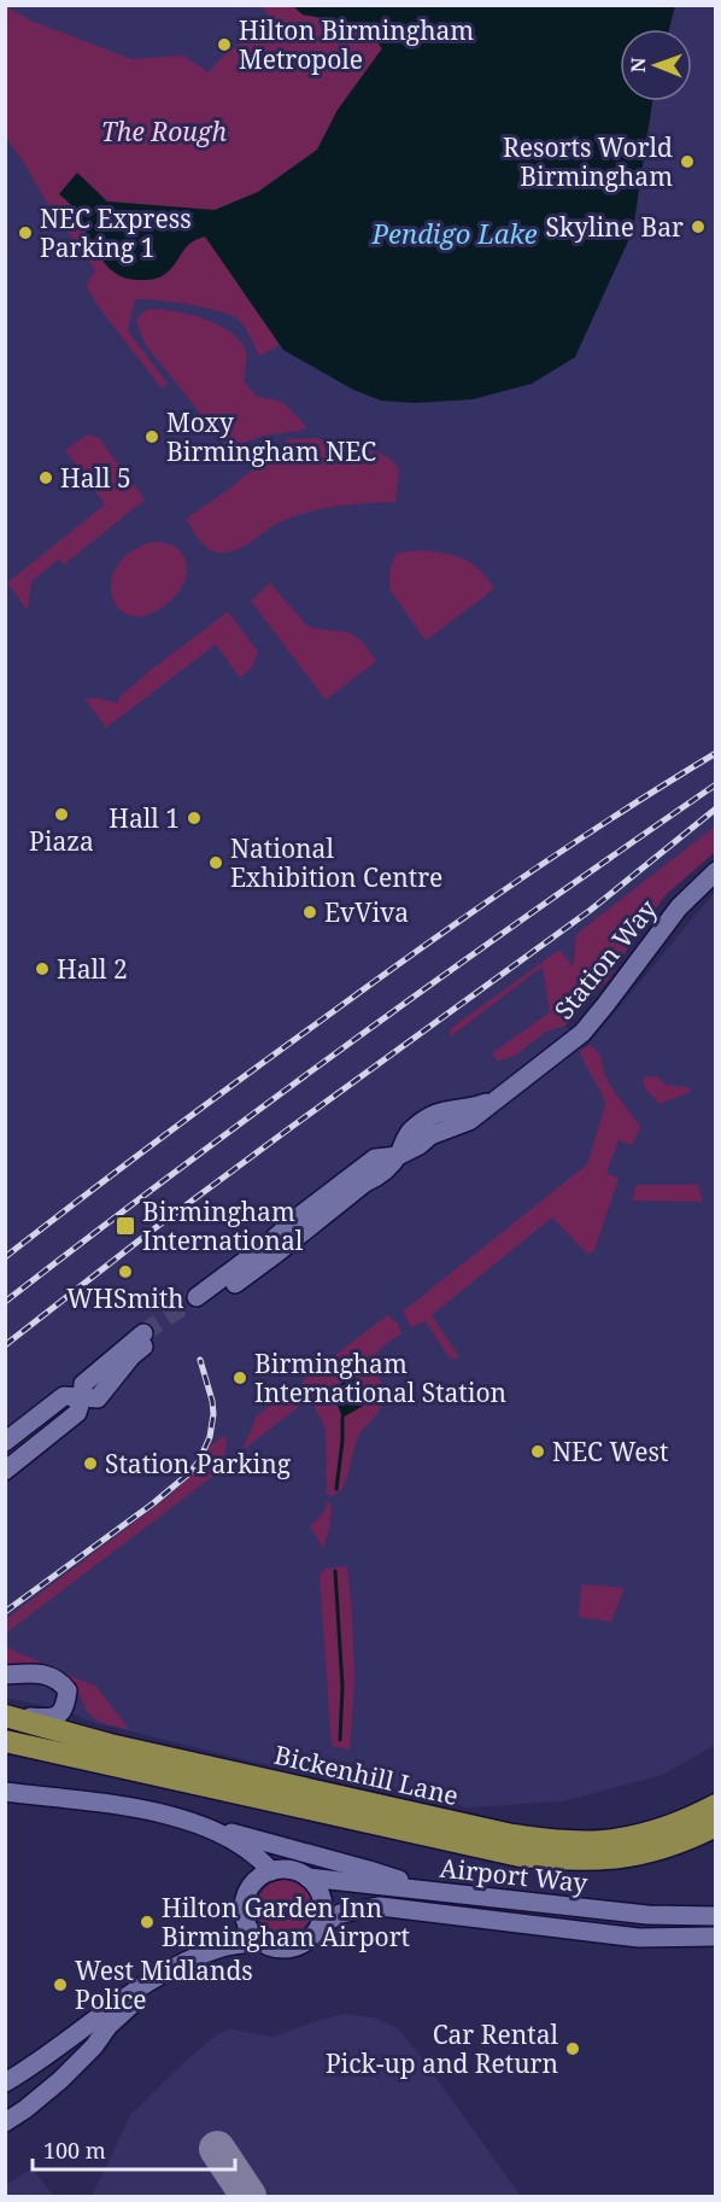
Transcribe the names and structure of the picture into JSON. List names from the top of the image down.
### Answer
{
  "streets": {
    "main road": ["Bickenhill Lane"],
    "street": ["Station Way", "Airport Way"]
  },
  "water": ["Pendigo Lake"],
  "parks": ["The Rough"],
  "places": {
    "other": [
      "Hilton Birmingham Metropole",
      "Resorts World Birmingham",
      "Skyline Bar",
      "NEC Express Parking 1",
      "Moxy Birmingham NEC",
      "Hall 5",
      "Piaza",
      "Hall 1",
      "National Exhibition Centre",
      "EvViva",
      "Hall 2",
      "WHSmith",
      "Birmingham International Station",
      "NEC West",
      "Station Parking",
      "Hilton Garden Inn Birmingham Airport",
      "West Midlands Police",
      "Car Rental Pick-up and Return"
    ],
    "transit": ["Birmingham International"]
  },
  "scale_bar": "100 m",
  "north": "left"
}
